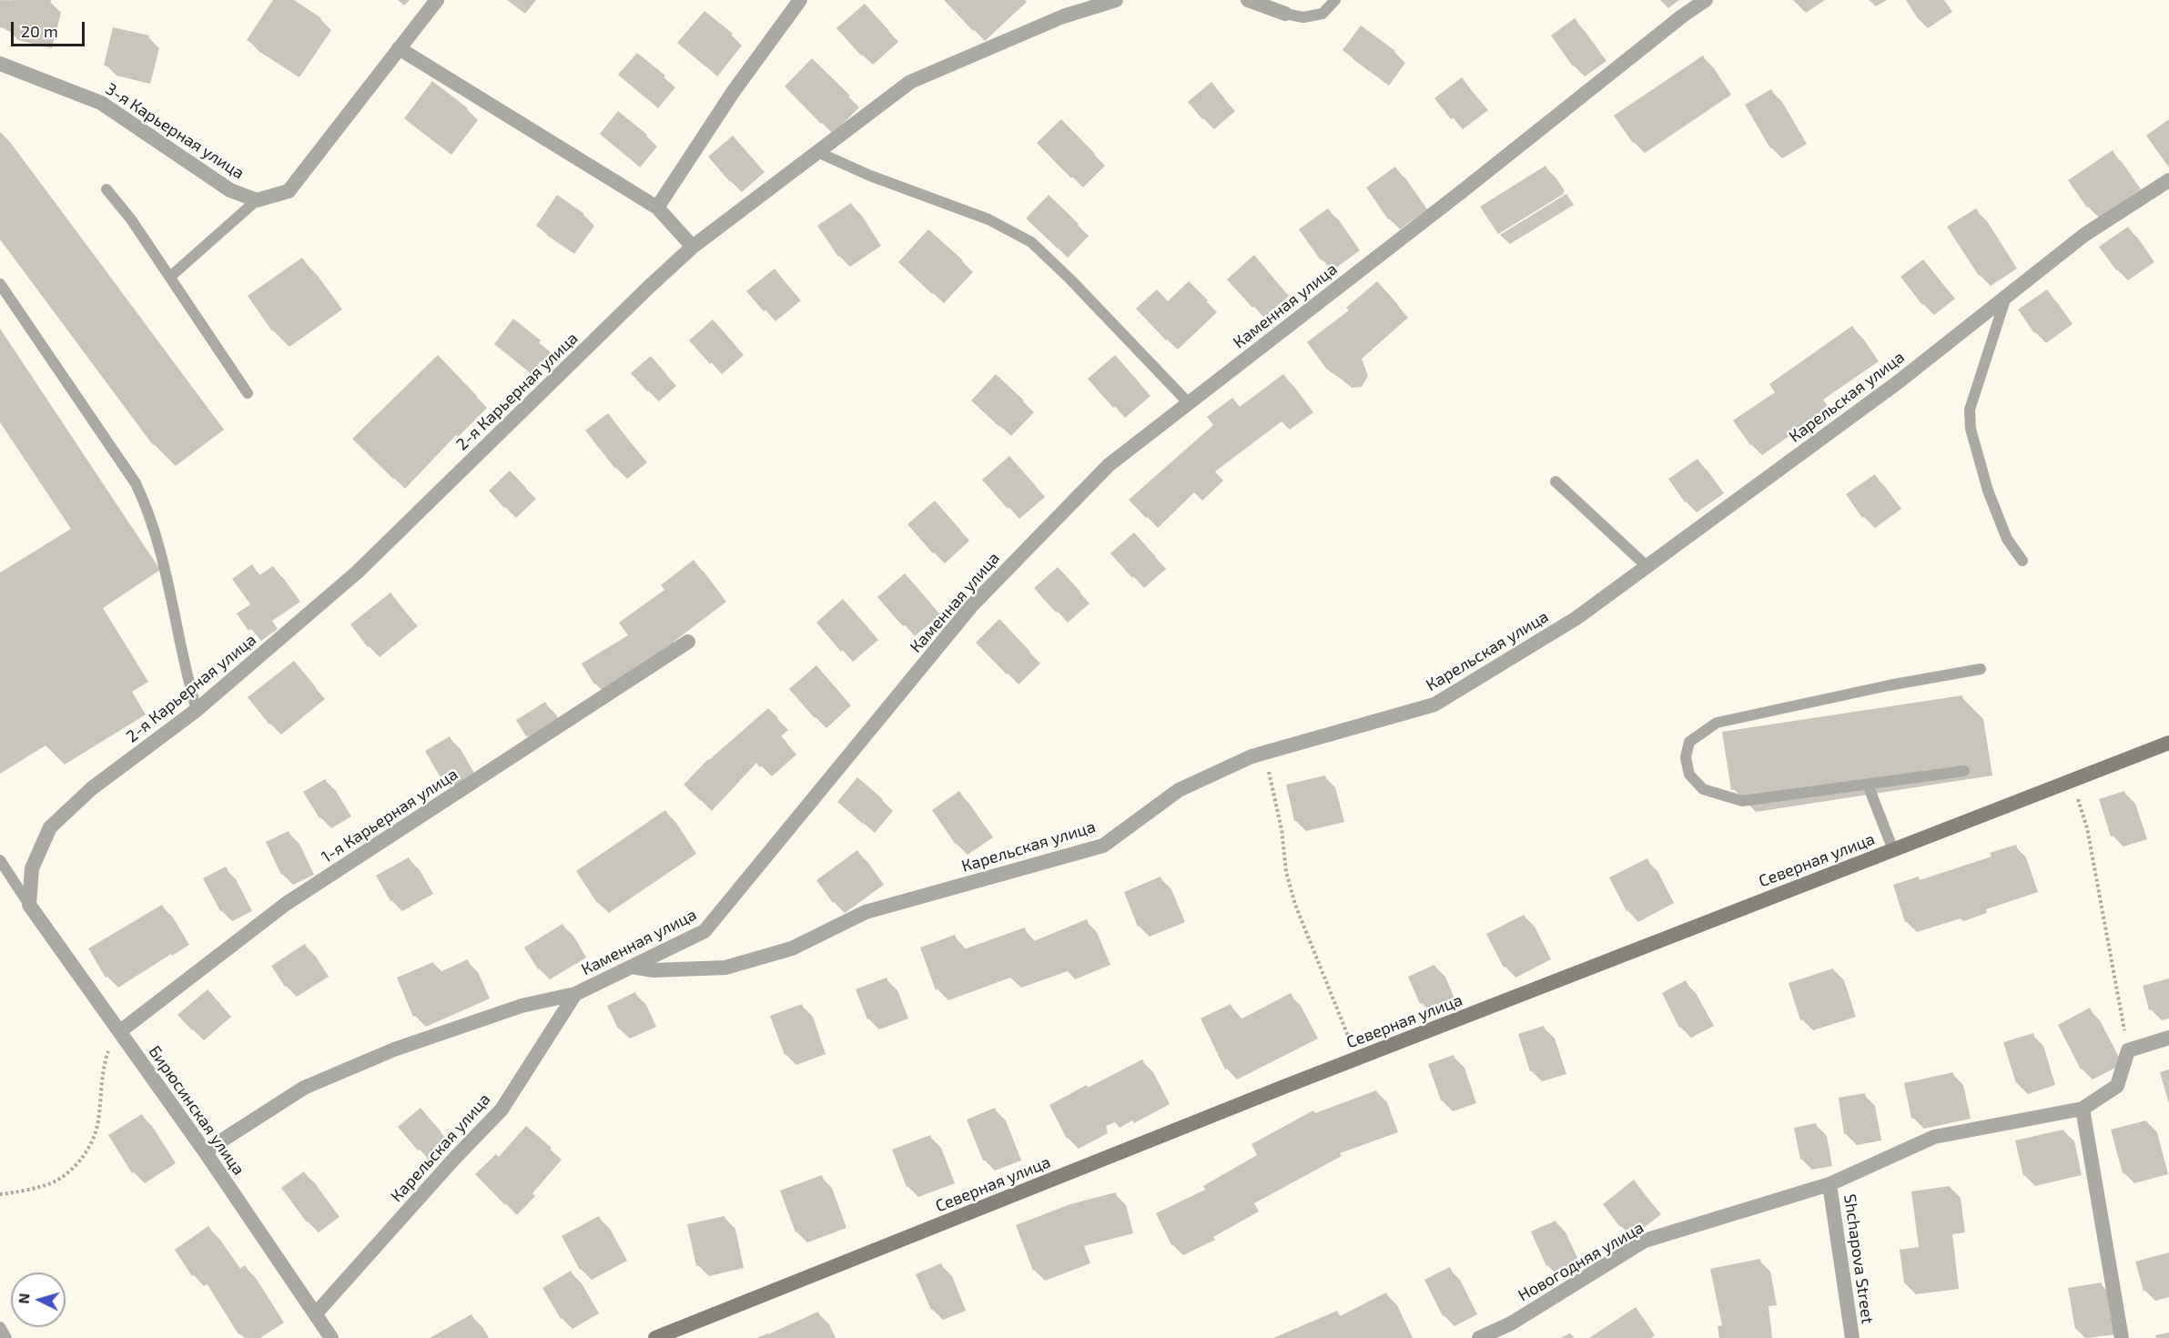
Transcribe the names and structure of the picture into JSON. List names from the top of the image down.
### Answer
{
  "streets": {
    "main road": ["Северная улица"],
    "street": [
      "3-я Карьерная улица",
      "Каменная улица",
      "2-я Карьерная улица",
      "Карельская улица",
      "1-я Карьерная улица",
      "Бирюсинская улица",
      "Shchapova Street",
      "Новогодняя улица"
    ]
  },
  "crossings": [
    ["Каменная улица", "Карельская улица"],
    ["Каменная улица", "Бирюсинская улица"],
    ["2-я Карьерная улица", "Бирюсинская улица"],
    ["Карельская улица", "Бирюсинская улица"],
    ["1-я Карьерная улица", "Бирюсинская улица"],
    ["Shchapova Street", "Новогодняя улица"]
  ],
  "scale_bar": "20 m",
  "north": "left"
}
